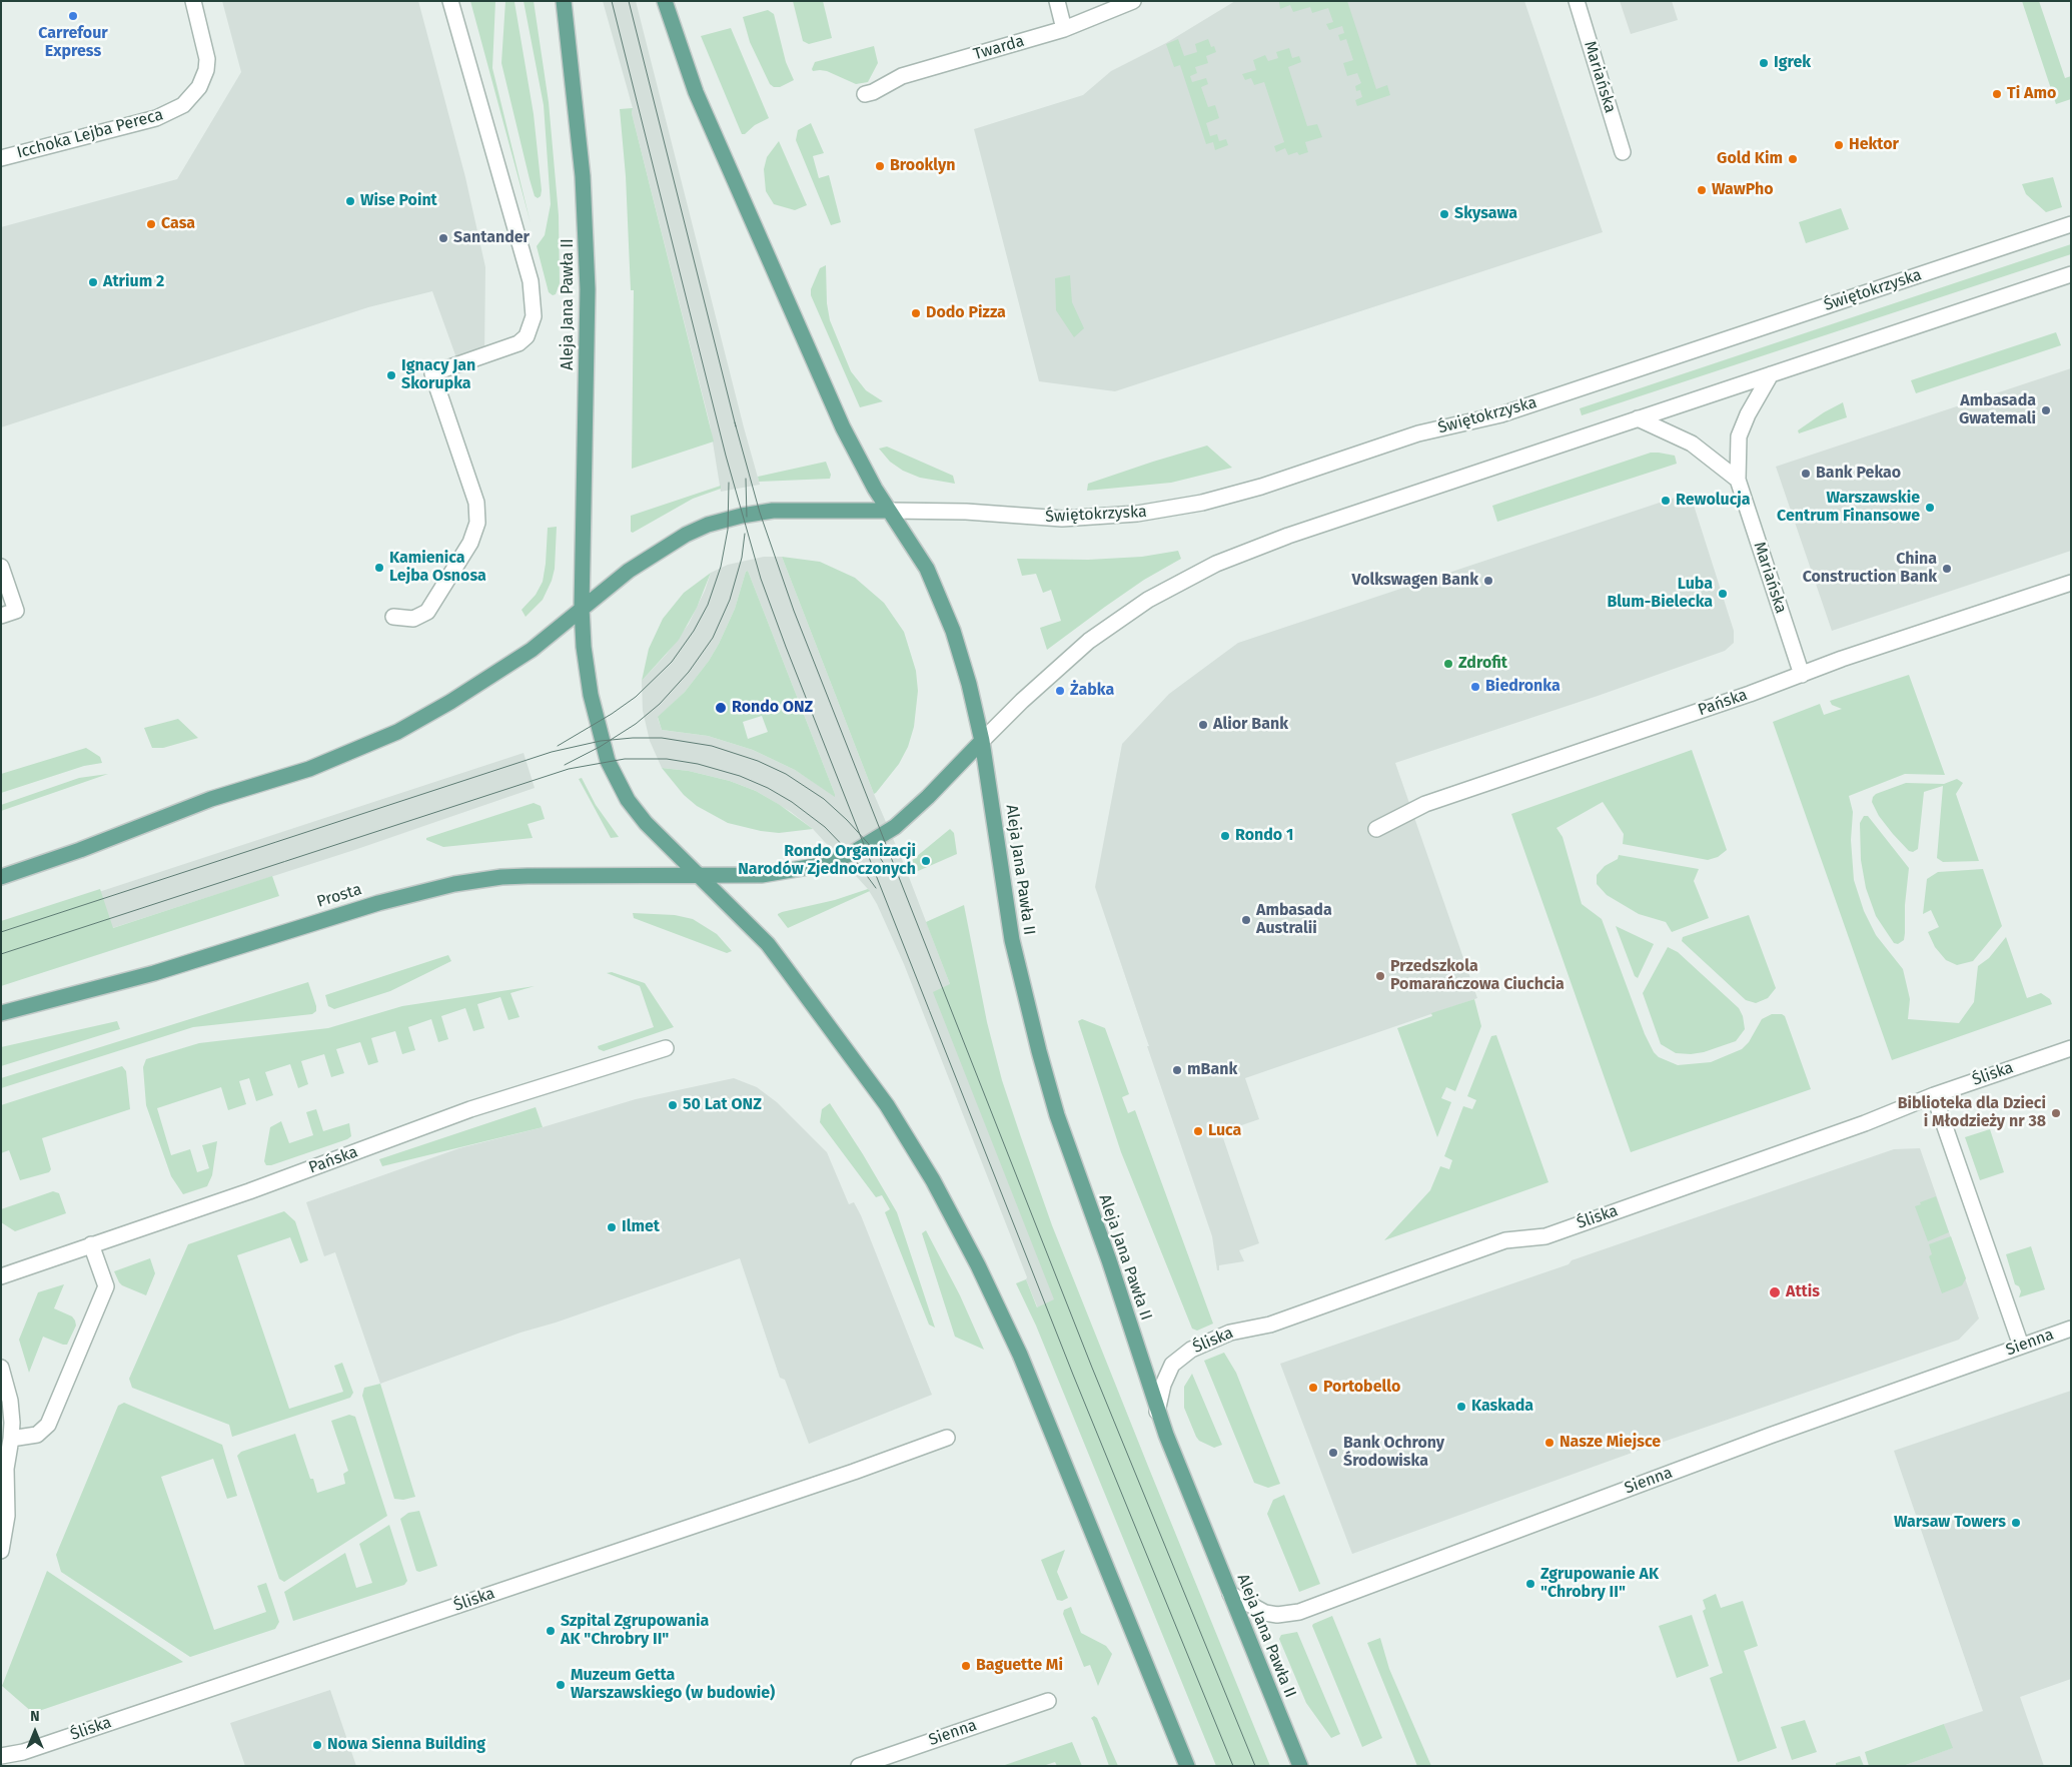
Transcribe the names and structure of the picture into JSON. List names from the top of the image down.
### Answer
{
  "streets": {
    "main road": ["Aleja Jana Pawła II", "Prosta"],
    "street": [
      "Twarda",
      "Mariańska",
      "Icchoka Lejba Pereca",
      "Świętokrzyska",
      "Pańska",
      "Śliska",
      "Sienna"
    ]
  },
  "crossings": [
    ["Mariańska", "Pańska"],
    ["Aleja Jana Pawła II", "Śliska"],
    ["Aleja Jana Pawła II", "Sienna"]
  ],
  "places": [
    "Carrefour Express",
    "Igrek",
    "Ti Amo",
    "Hektor",
    "Gold Kim",
    "Brooklyn",
    "WawPho",
    "Wise Point",
    "Skysawa",
    "Casa",
    "Santander",
    "Atrium 2",
    "Dodo Pizza",
    "Ignacy Jan Skorupka",
    "Ambasada Gwatemali",
    "Bank Pekao",
    "Rewolucja",
    "Warszawskie Centrum Finansowe",
    "Kamienica Lejba Osnosa",
    "China Construction Bank",
    "Volkswagen Bank",
    "Luba Blum-Bielecka",
    "Zdrofit",
    "Biedronka",
    "Żabka",
    "Rondo ONZ",
    "Alior Bank",
    "Rondo 1",
    "Rondo Organizacji Narodów Zjednoczonych",
    "Ambasada Australii",
    "Przedszkola Pomarańczowa Ciuchcia",
    "mBank",
    "50 Lat ONZ",
    "Biblioteka dla Dzieci i Młodzieży nr 38",
    "Luca",
    "Ilmet",
    "Attis",
    "Portobello",
    "Kaskada",
    "Nasze Miejsce",
    "Bank Ochrony Środowiska",
    "Warsaw Towers",
    "Zgrupowanie AK \"Chrobry II\"",
    "Szpital Zgrupowania AK \"Chrobry II\"",
    "Baguette Mi",
    "Muzeum Getta Warszawskiego (w budowie)",
    "Nowa Sienna Building"
  ],
  "north": "top"
}
